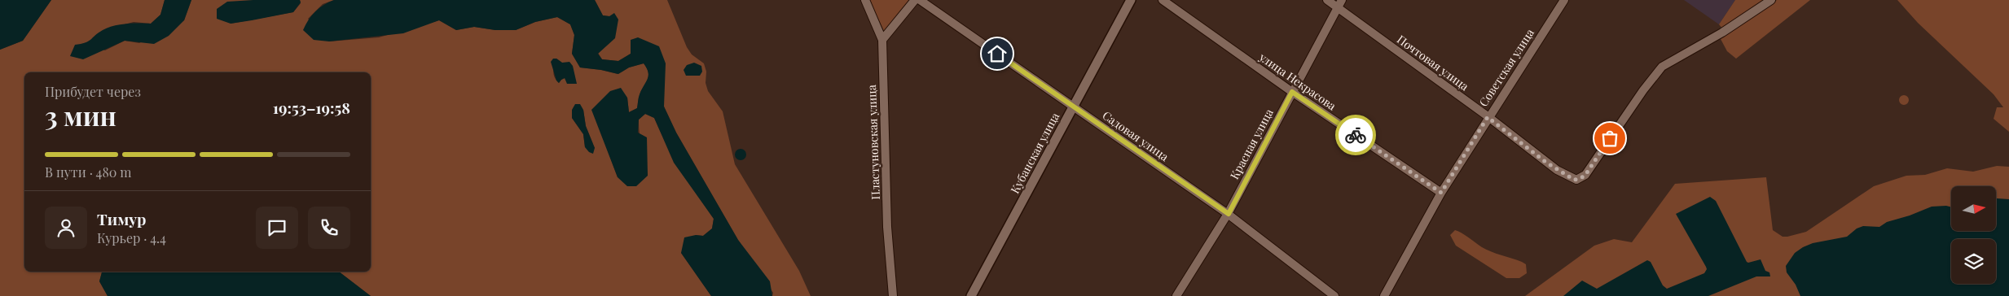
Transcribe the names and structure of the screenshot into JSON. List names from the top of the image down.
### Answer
{
  "streets": {
    "street": [
      "Почтовая улица",
      "Советская улица",
      "улица Некрасова",
      "Садовая улица",
      "Пластуновская улица",
      "Красная улица",
      "Кубанская улица"
    ]
  },
  "crossings": [
    ["Почтовая улица", "Советская улица"],
    ["Почтовая улица", "Красная улица"],
    ["Советская улица", "улица Некрасова"],
    ["улица Некрасова", "Красная улица"],
    ["Садовая улица", "Красная улица"],
    ["Садовая улица", "Кубанская улица"]
  ],
  "north": "right",
  "page": {
    "heading": ["3 мин", "Прибудет через", "19:53–19:58"],
    "panel": ["Тимур", "Курьер · 4.4"],
    "bar": "В пути · 480 m"
  }
}
